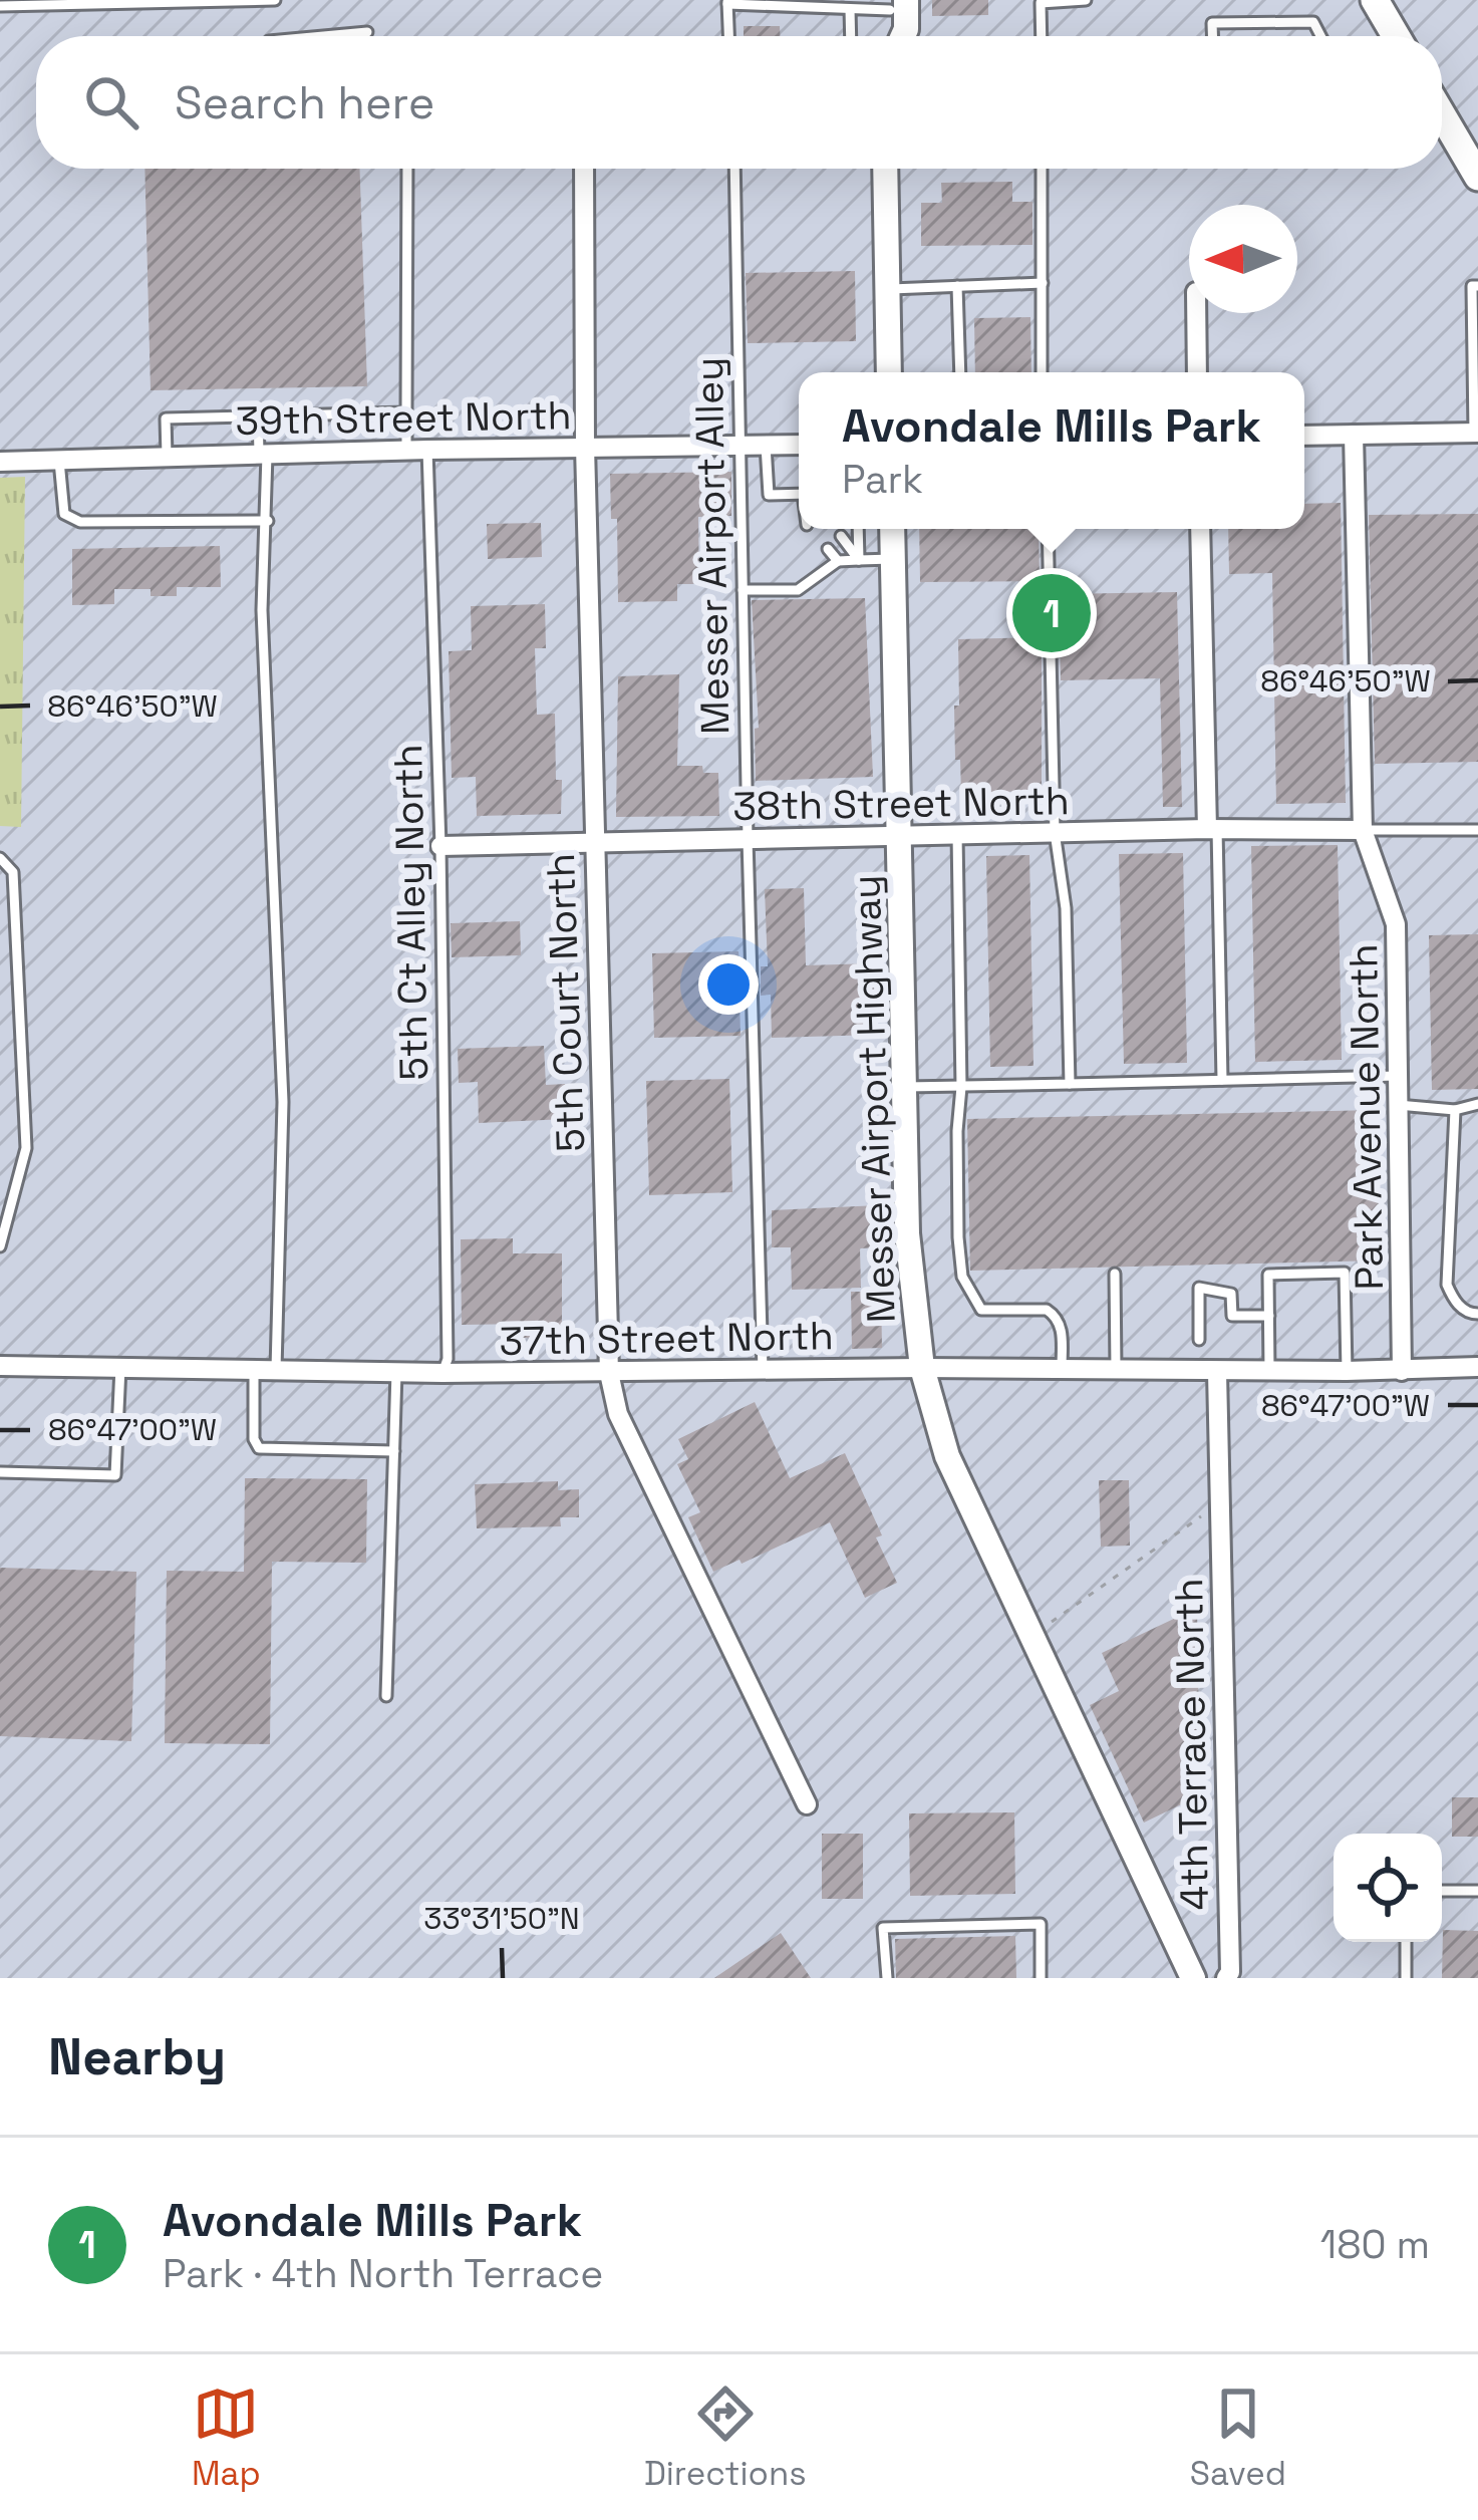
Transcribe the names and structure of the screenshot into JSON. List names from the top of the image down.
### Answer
{
  "streets": {
    "main road": ["Messer Airport Highway"],
    "street": [
      "39th Street North",
      "38th Street North",
      "5th Court North",
      "Park Avenue North",
      "37th Street North",
      "4th Terrace North"
    ],
    "lane": ["Messer Airport Alley", "5th Ct Alley North"]
  },
  "crossings": [
    ["39th Street North", "Messer Airport Alley"],
    ["39th Street North", "5th Ct Alley North"],
    ["39th Street North", "5th Court North"],
    ["Messer Airport Alley", "38th Street North"],
    ["Messer Airport Alley", "37th Street North"],
    ["38th Street North", "5th Ct Alley North"],
    ["38th Street North", "5th Court North"],
    ["38th Street North", "Messer Airport Highway"],
    ["38th Street North", "Park Avenue North"],
    ["5th Ct Alley North", "37th Street North"],
    ["5th Court North", "37th Street North"],
    ["Messer Airport Highway", "37th Street North"],
    ["Park Avenue North", "37th Street North"],
    ["37th Street North", "4th Terrace North"]
  ],
  "north": "left",
  "page": {
    "search": "Search here",
    "popup": ["Avondale Mills Park", "Park"],
    "pins": "1",
    "heading": "Nearby",
    "list": [
      {
        "mark": "1",
        "name": "Avondale Mills Park",
        "note": "Park · 4th North Terrace",
        "value": "180 m"
      }
    ],
    "nav": ["Map", "Directions", "Saved"]
  },
  "coordinates": ["86°46'50\"W", "86°47'00\"W", "33°31'50\"N"]
}
